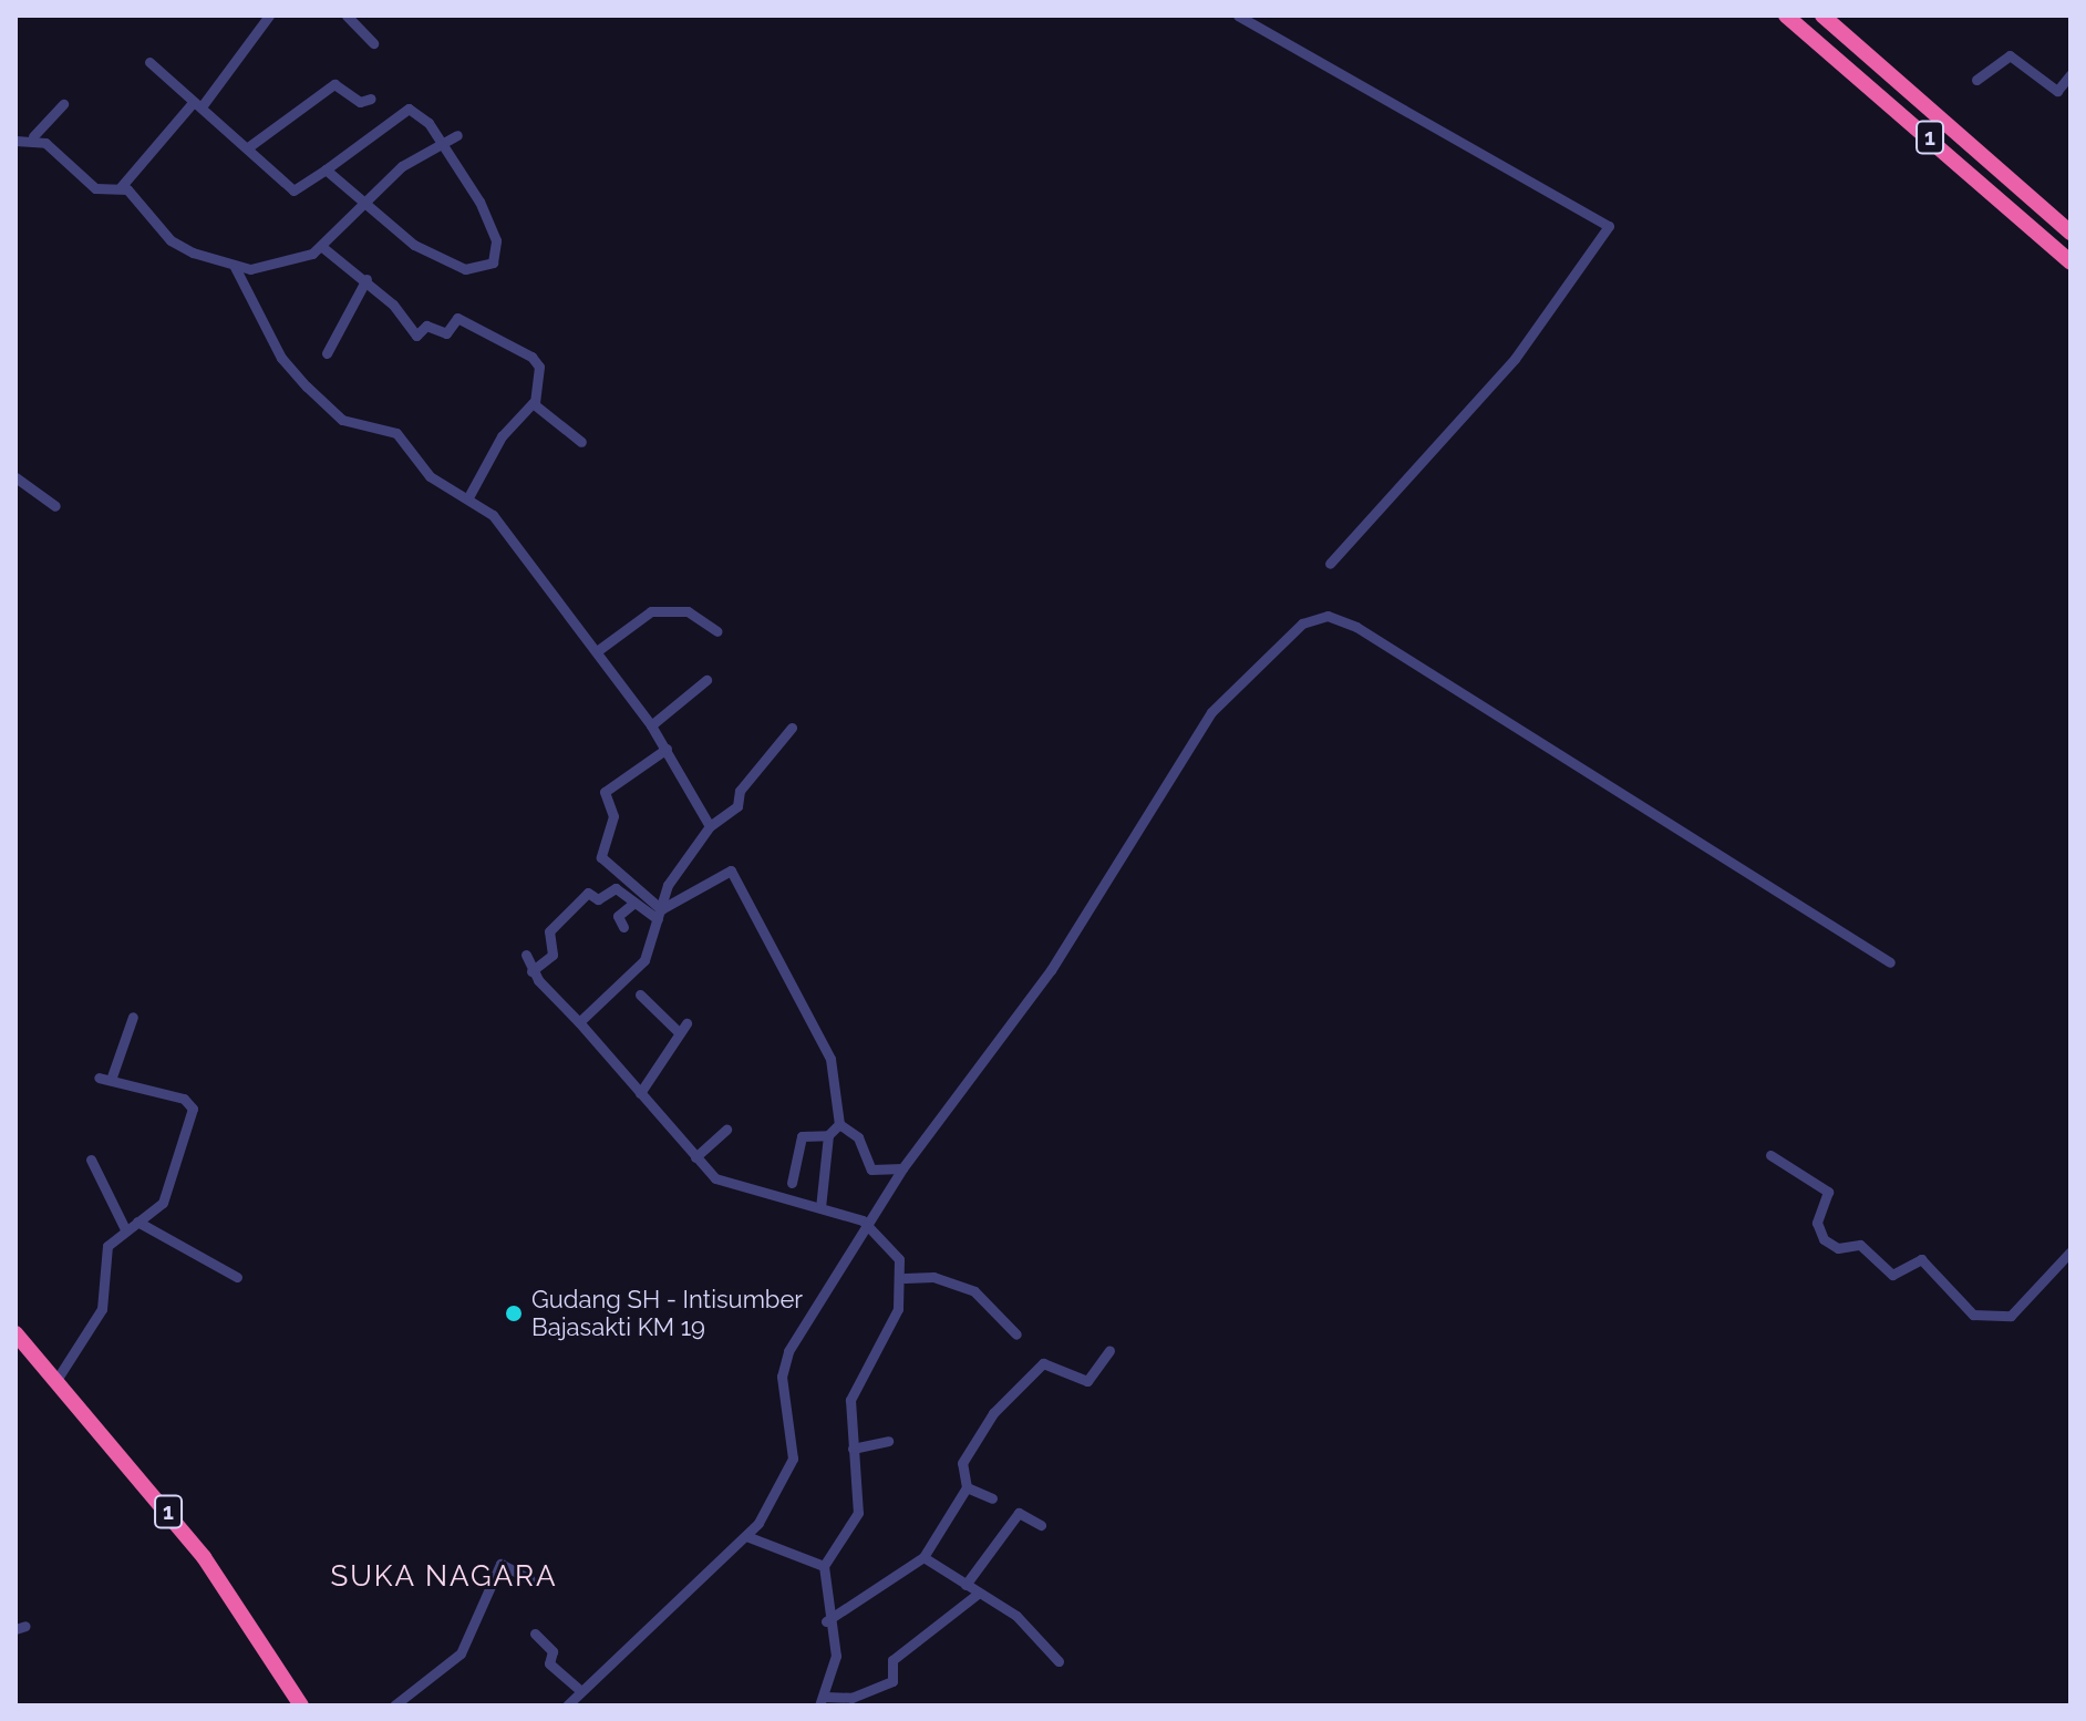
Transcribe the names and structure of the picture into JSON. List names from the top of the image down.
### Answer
{
  "streets": {
    "highway": ["1"]
  },
  "districts": ["SUKA NAGARA"],
  "places": ["Gudang SH - Intisumber Bajasakti KM 19"]
}
